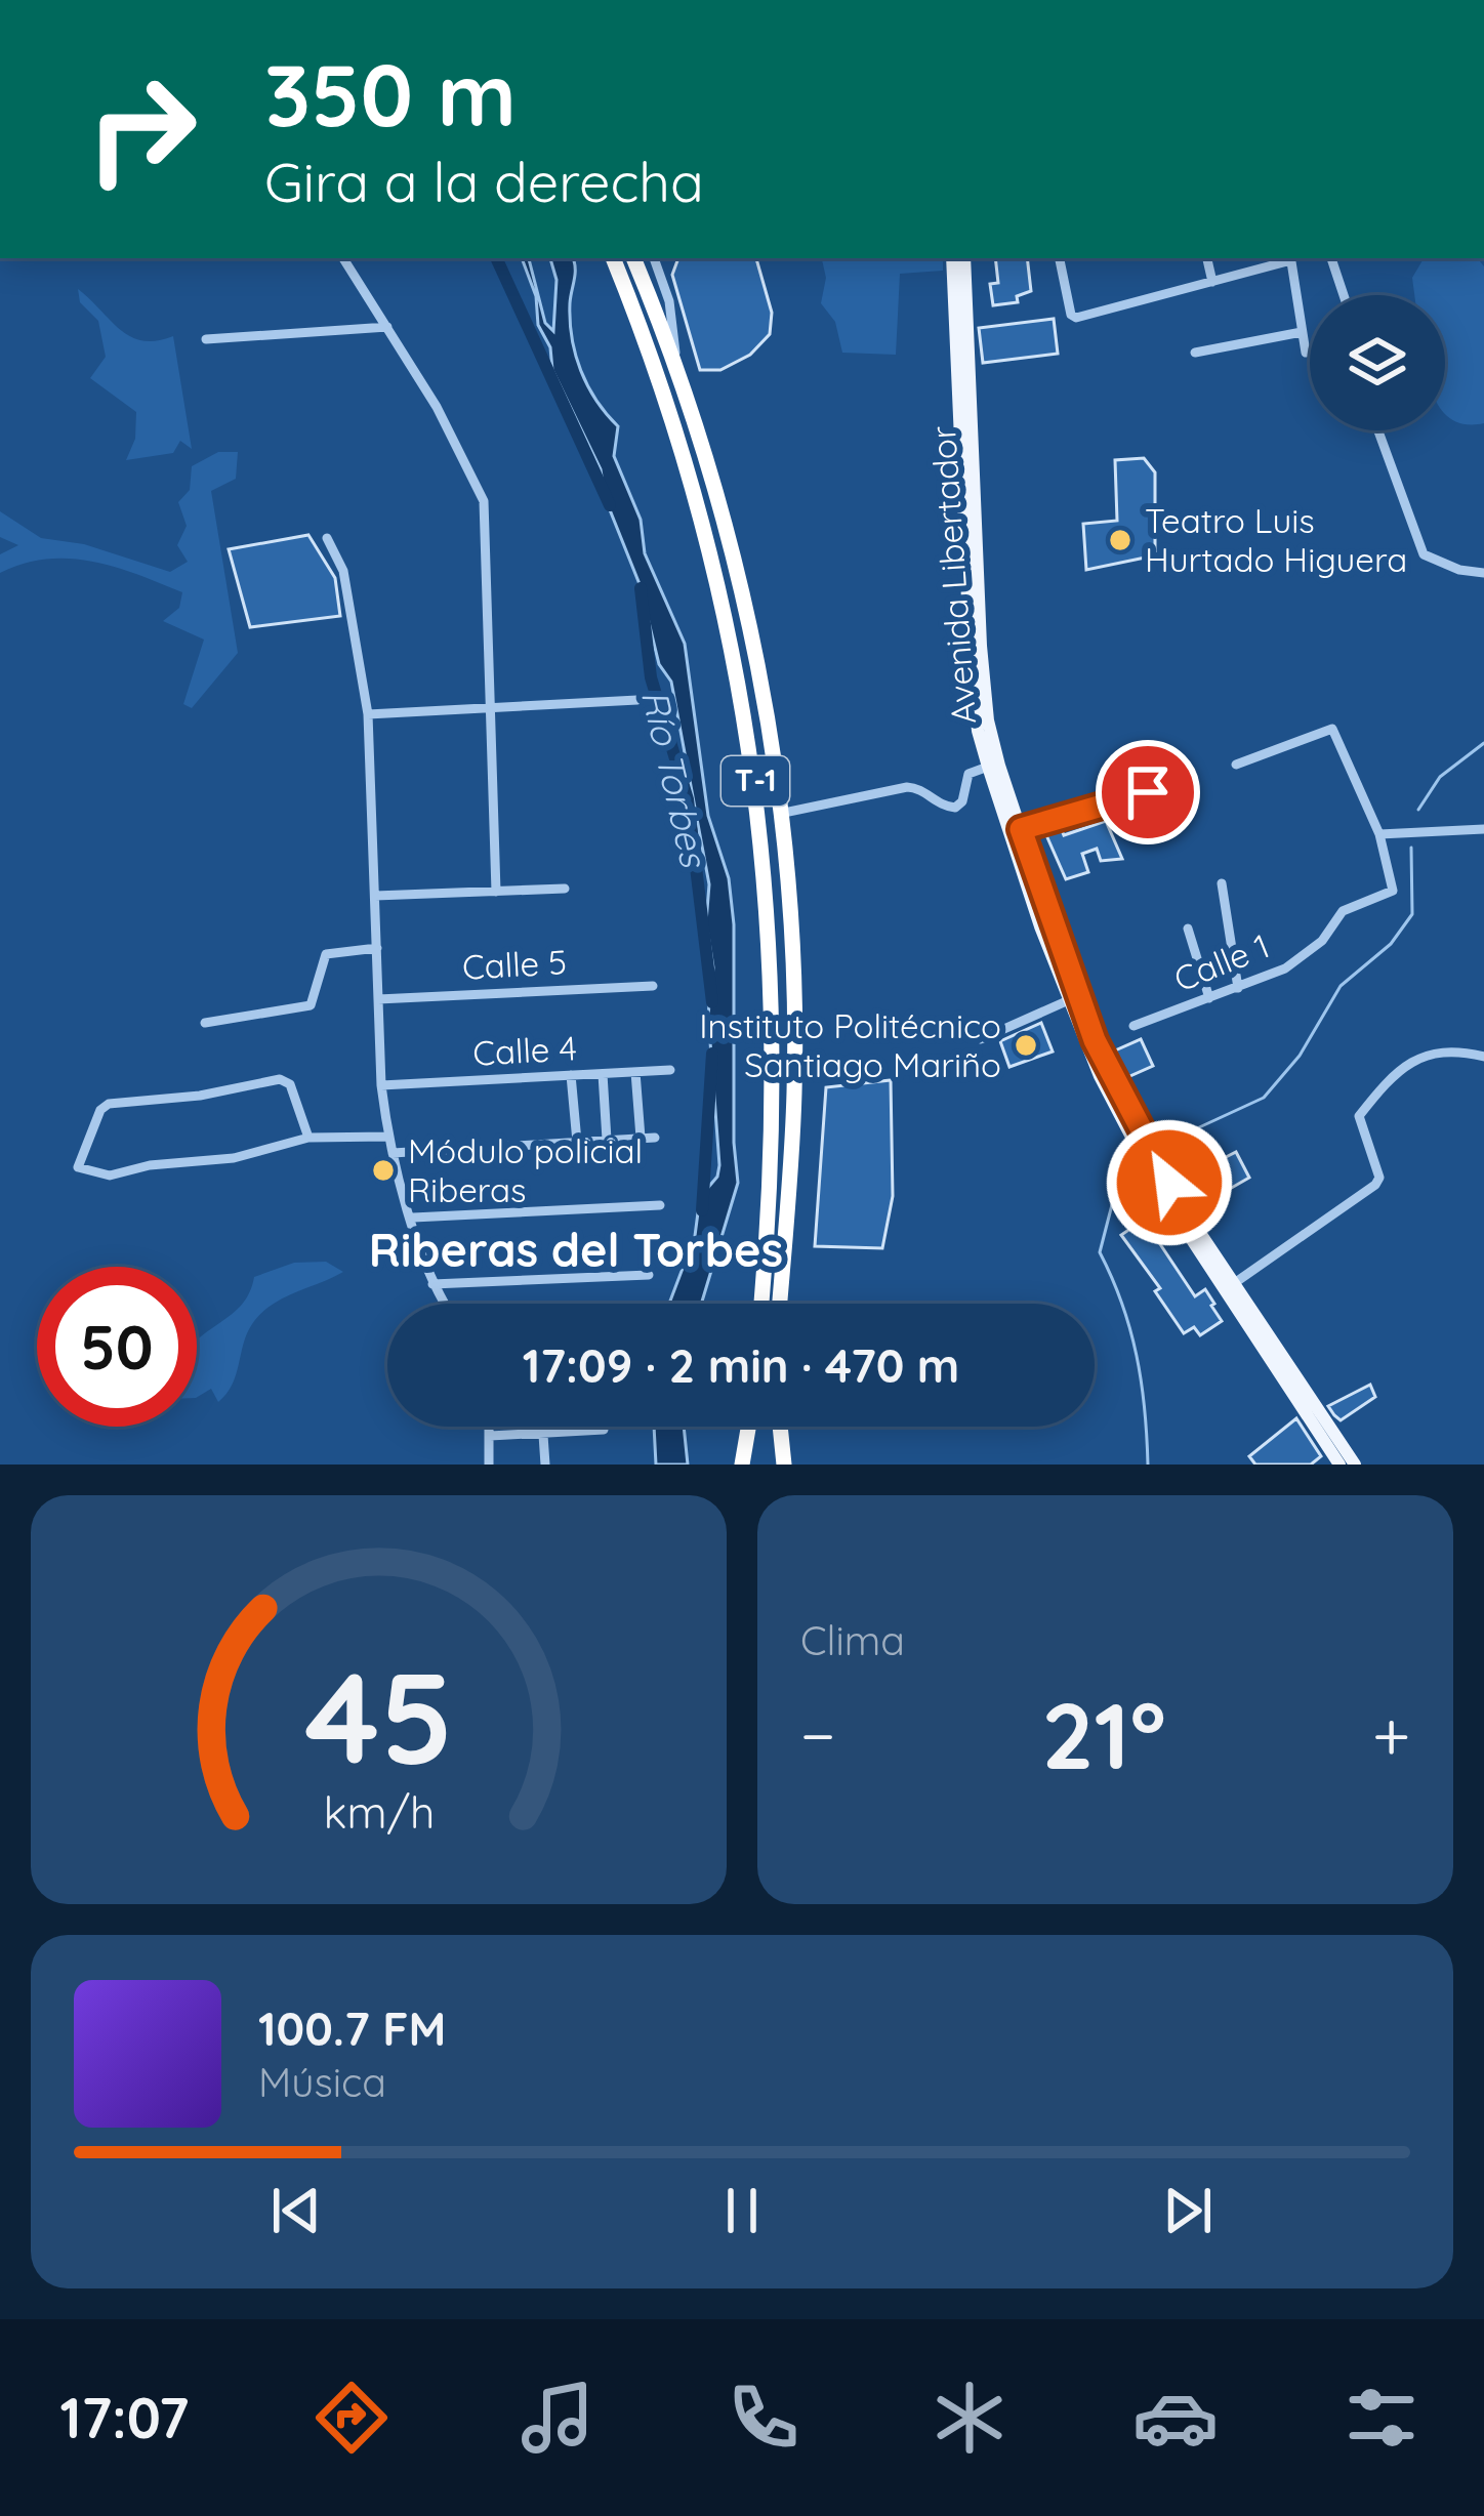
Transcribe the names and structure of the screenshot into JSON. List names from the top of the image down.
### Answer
{
  "streets": {
    "highway": ["T-1"],
    "main road": ["Avenida Libertador"],
    "street": ["Calle 1", "Calle 5", "Calle 4"]
  },
  "districts": ["Riberas del Torbes"],
  "water": ["Río Torbes"],
  "places": ["Teatro Luis Hurtado Higuera", "Instituto Politécnico Santiago Mariño", "Módulo policial Riberas"],
  "page": {
    "turn": ["350 m", "Gira a la derecha"],
    "limit": "50",
    "trip": "17:09 · 2 min · 470 m",
    "tile": "Clima",
    "heat": ["−", "21°", "+"],
    "song": ["100.7 FM", "Música"],
    "tabs": "17:07",
    "gauge": ["45", "km/h"]
  }
}
